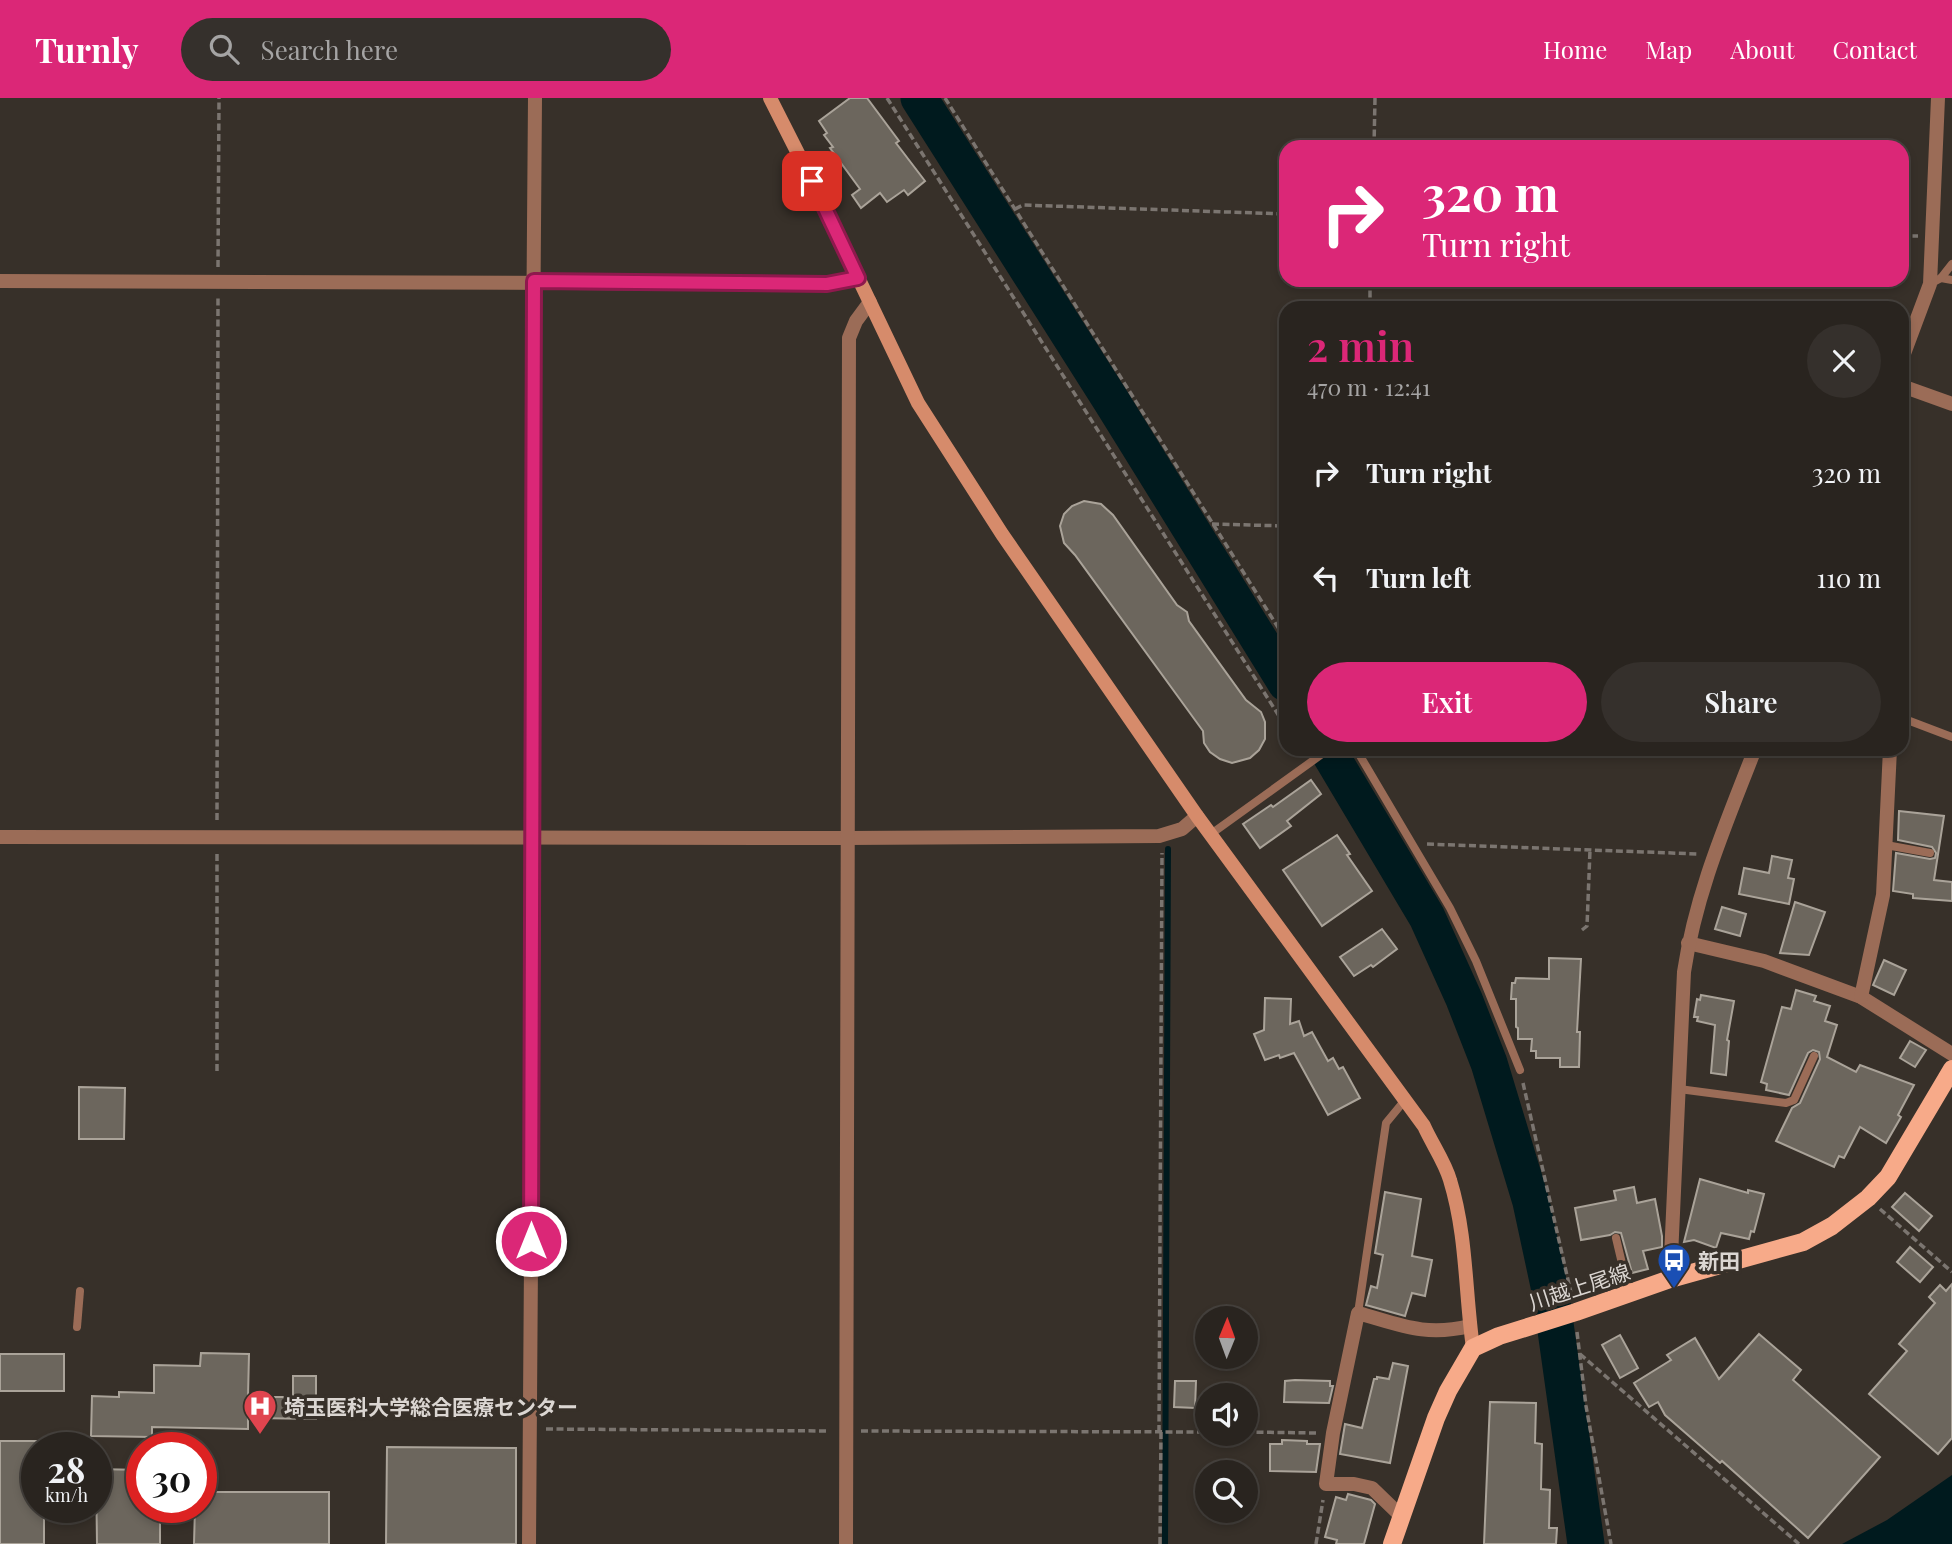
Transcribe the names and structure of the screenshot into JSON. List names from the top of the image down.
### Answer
{
  "streets": {
    "main road": ["川越上尾線"]
  },
  "places": {
    "bus stop": ["新田"],
    "hospital": ["埼玉医科大学総合医療センター"]
  },
  "north": "top",
  "page": {
    "header": "Turnly",
    "search": "Search here",
    "nav": [
      "Home",
      "Map",
      "About",
      "Contact"
    ],
    "turn": ["320 m", "Turn right"],
    "heading": ["2 min", "470 m · 12:41"],
    "list": [
      {
        "name": "Turn right",
        "value": "320 m"
      },
      {
        "name": "Turn left",
        "value": "110 m"
      }
    ],
    "buttons": ["Exit", "Share"],
    "speed": "28 km/h",
    "limit": "30"
  }
}
